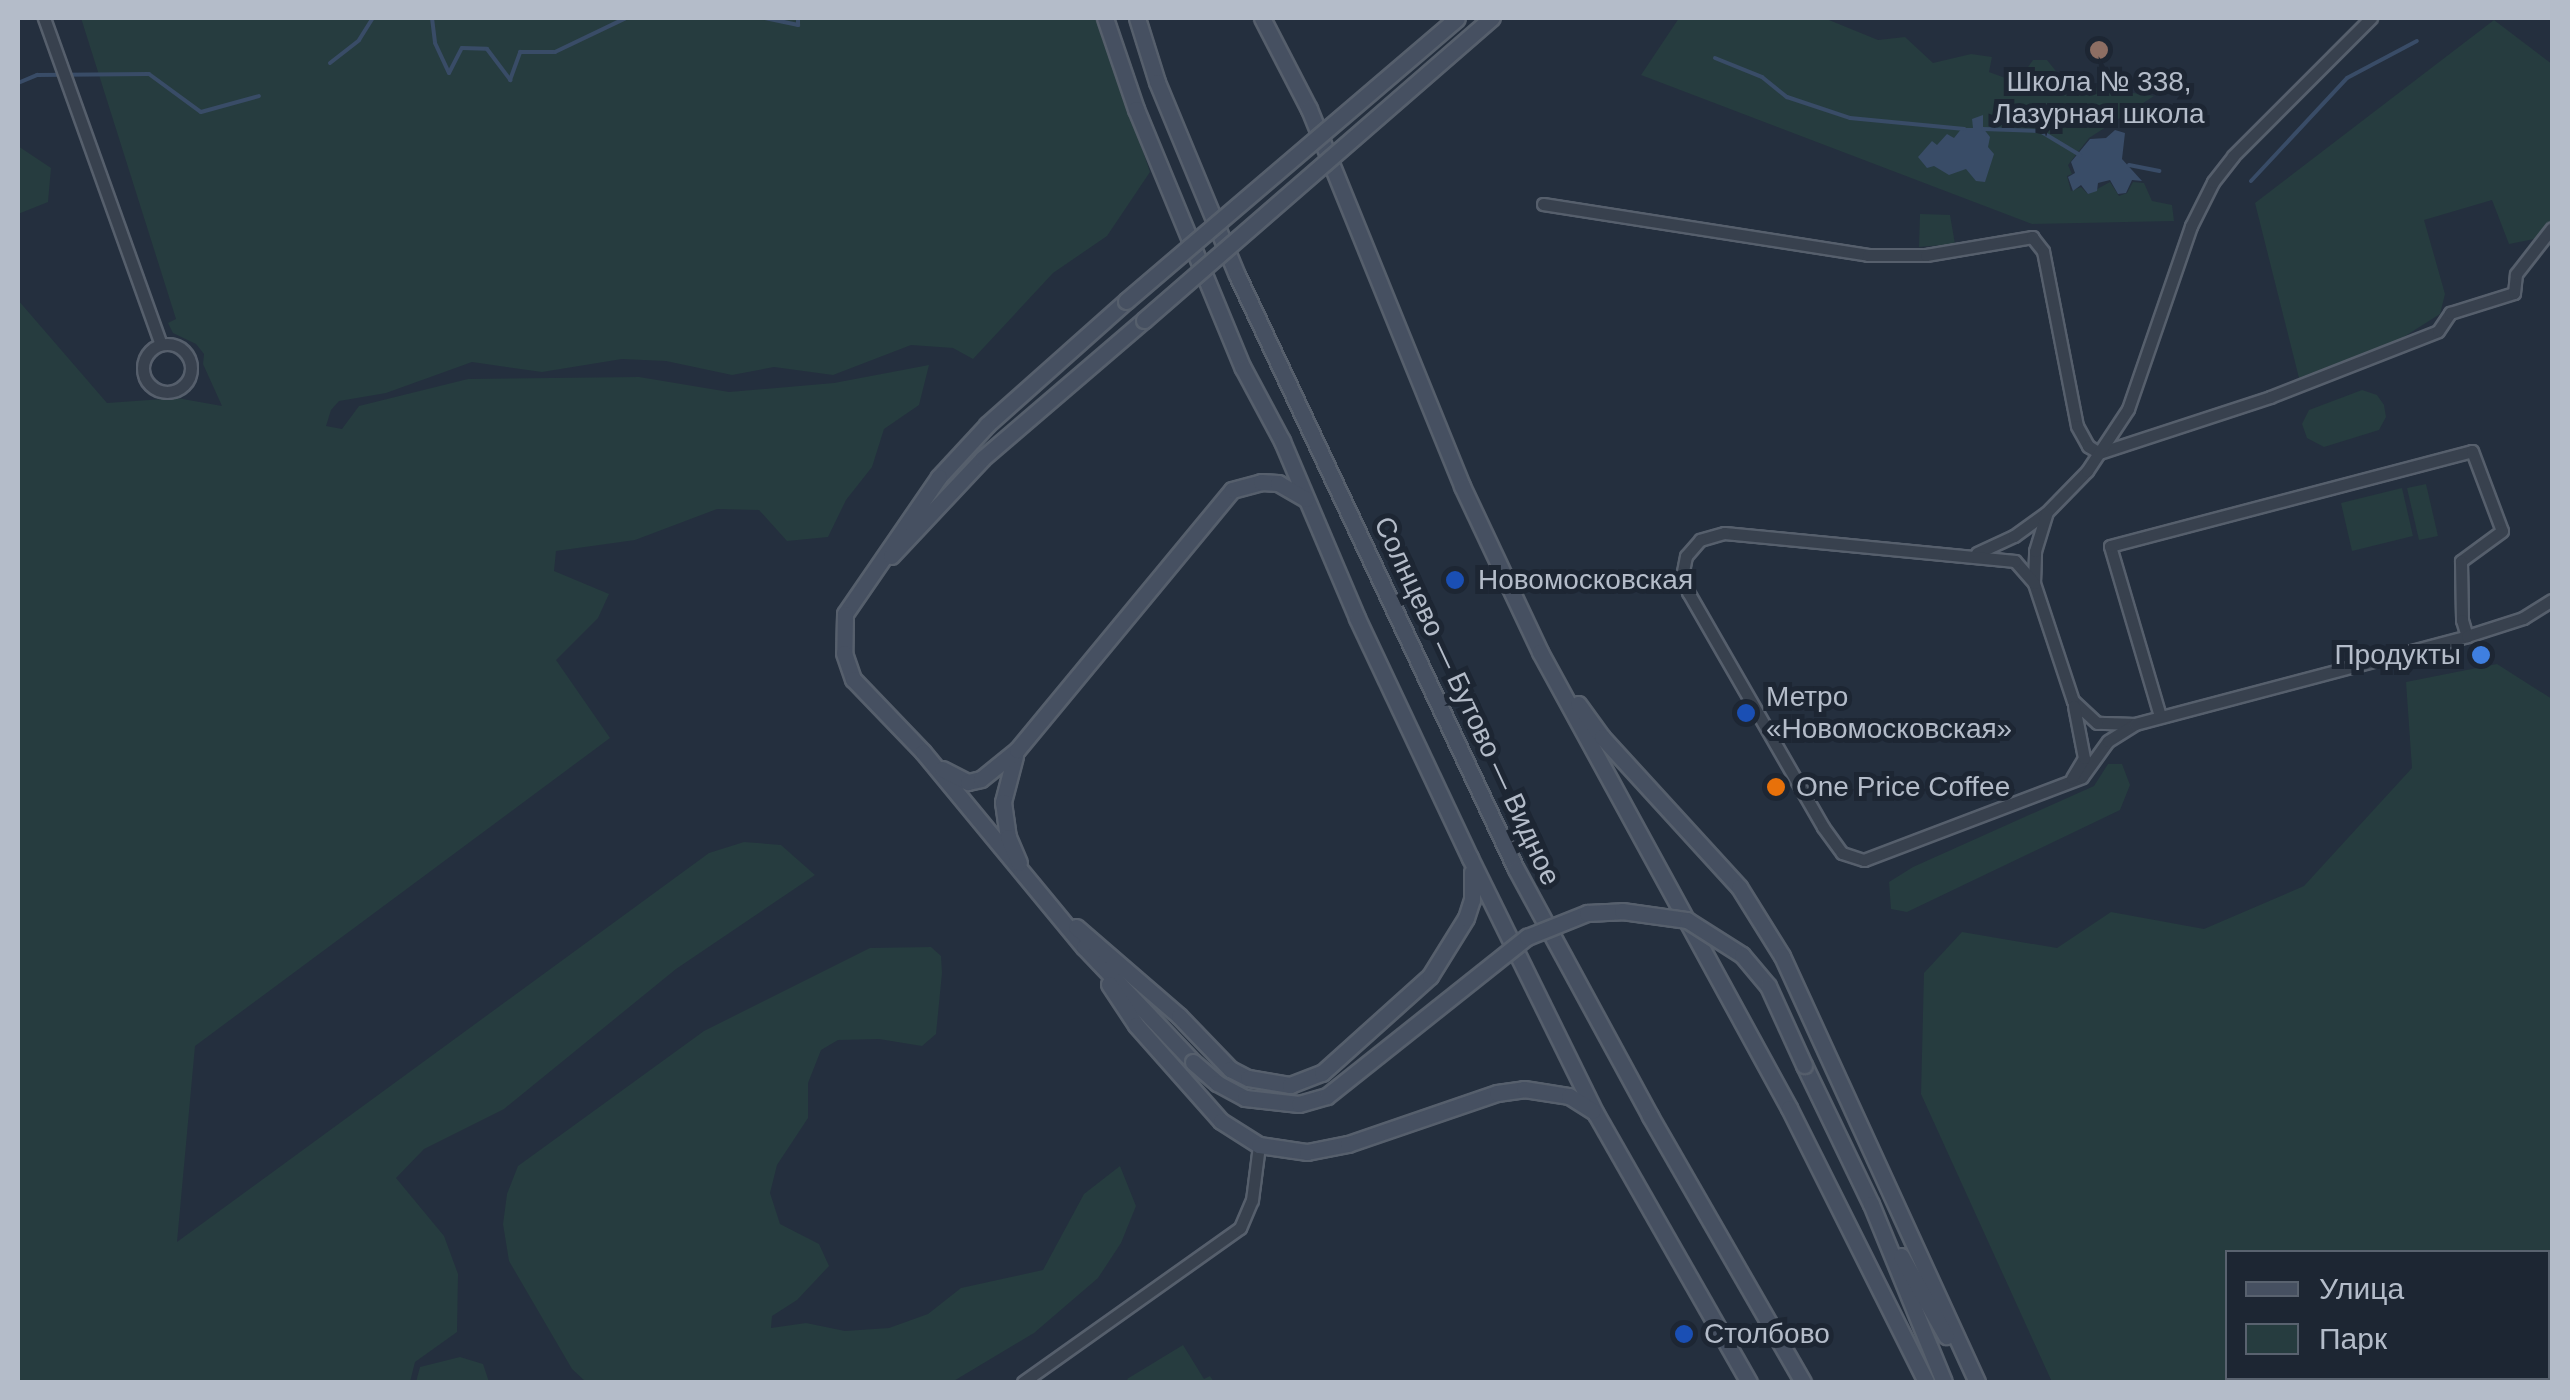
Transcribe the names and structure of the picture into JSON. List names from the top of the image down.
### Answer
{
  "streets": {
    "main road": ["Солнцево — Бутово — Видное"]
  },
  "places": [
    "Школа № 338, Лазурная школа",
    "Новомосковская",
    "Продукты",
    "Метро «Новомосковская»",
    "One Price Coffee",
    "Столбово"
  ],
  "legend": ["Улица", "Парк"]
}
